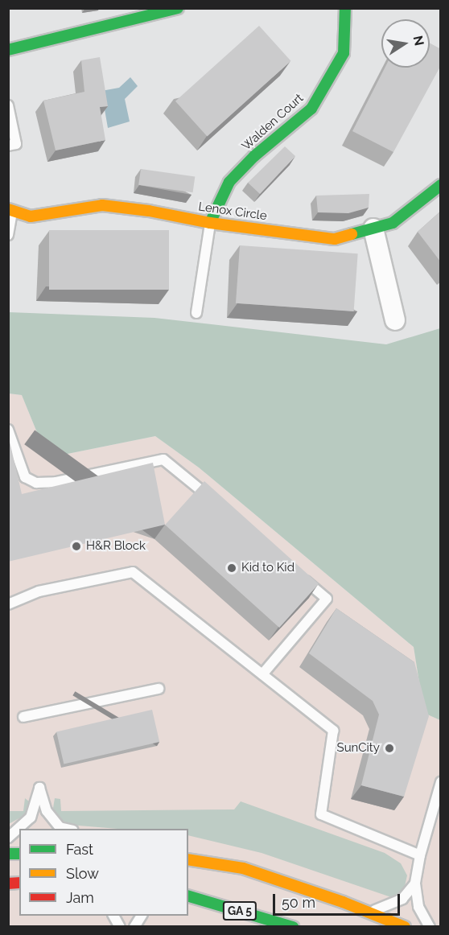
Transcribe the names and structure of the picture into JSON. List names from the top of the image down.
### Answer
{
  "streets": {
    "street": ["Walden Court", "Lenox Circle", "GA 5"]
  },
  "crossings": [
    ["Walden Court", "Lenox Circle"]
  ],
  "places": ["H&R Block", "Kid to Kid", "SunCity"],
  "legend": ["Fast", "Slow", "Jam"],
  "scale_bar": "50 m",
  "north": "right"
}
